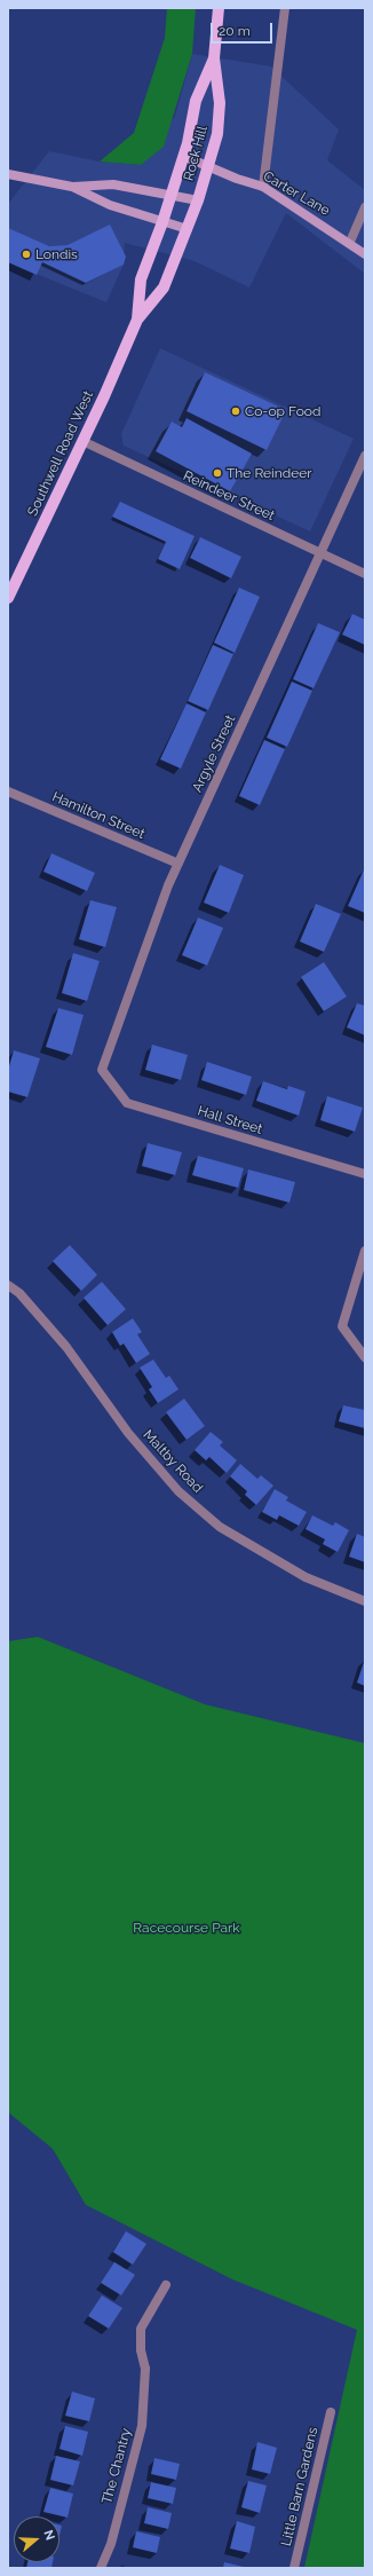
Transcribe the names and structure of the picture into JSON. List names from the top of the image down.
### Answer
{
  "streets": {
    "main road": ["Rock Hill", "Carter Lane", "Southwell Road West"],
    "street": [
      "Reindeer Street",
      "Argyle Street",
      "Hamilton Street",
      "Hall Street",
      "Maltby Road",
      "The Chantry",
      "Little Barn Gardens"
    ]
  },
  "crossings": [
    ["Rock Hill", "Carter Lane"],
    ["Rock Hill", "Southwell Road West"],
    ["Southwell Road West", "Reindeer Street"],
    ["Reindeer Street", "Argyle Street"],
    ["Argyle Street", "Hamilton Street"],
    ["Argyle Street", "Hall Street"]
  ],
  "parks": ["Racecourse Park"],
  "places": ["Londis", "Co-op Food", "The Reindeer"],
  "scale_bar": "20 m",
  "north": "right"
}
